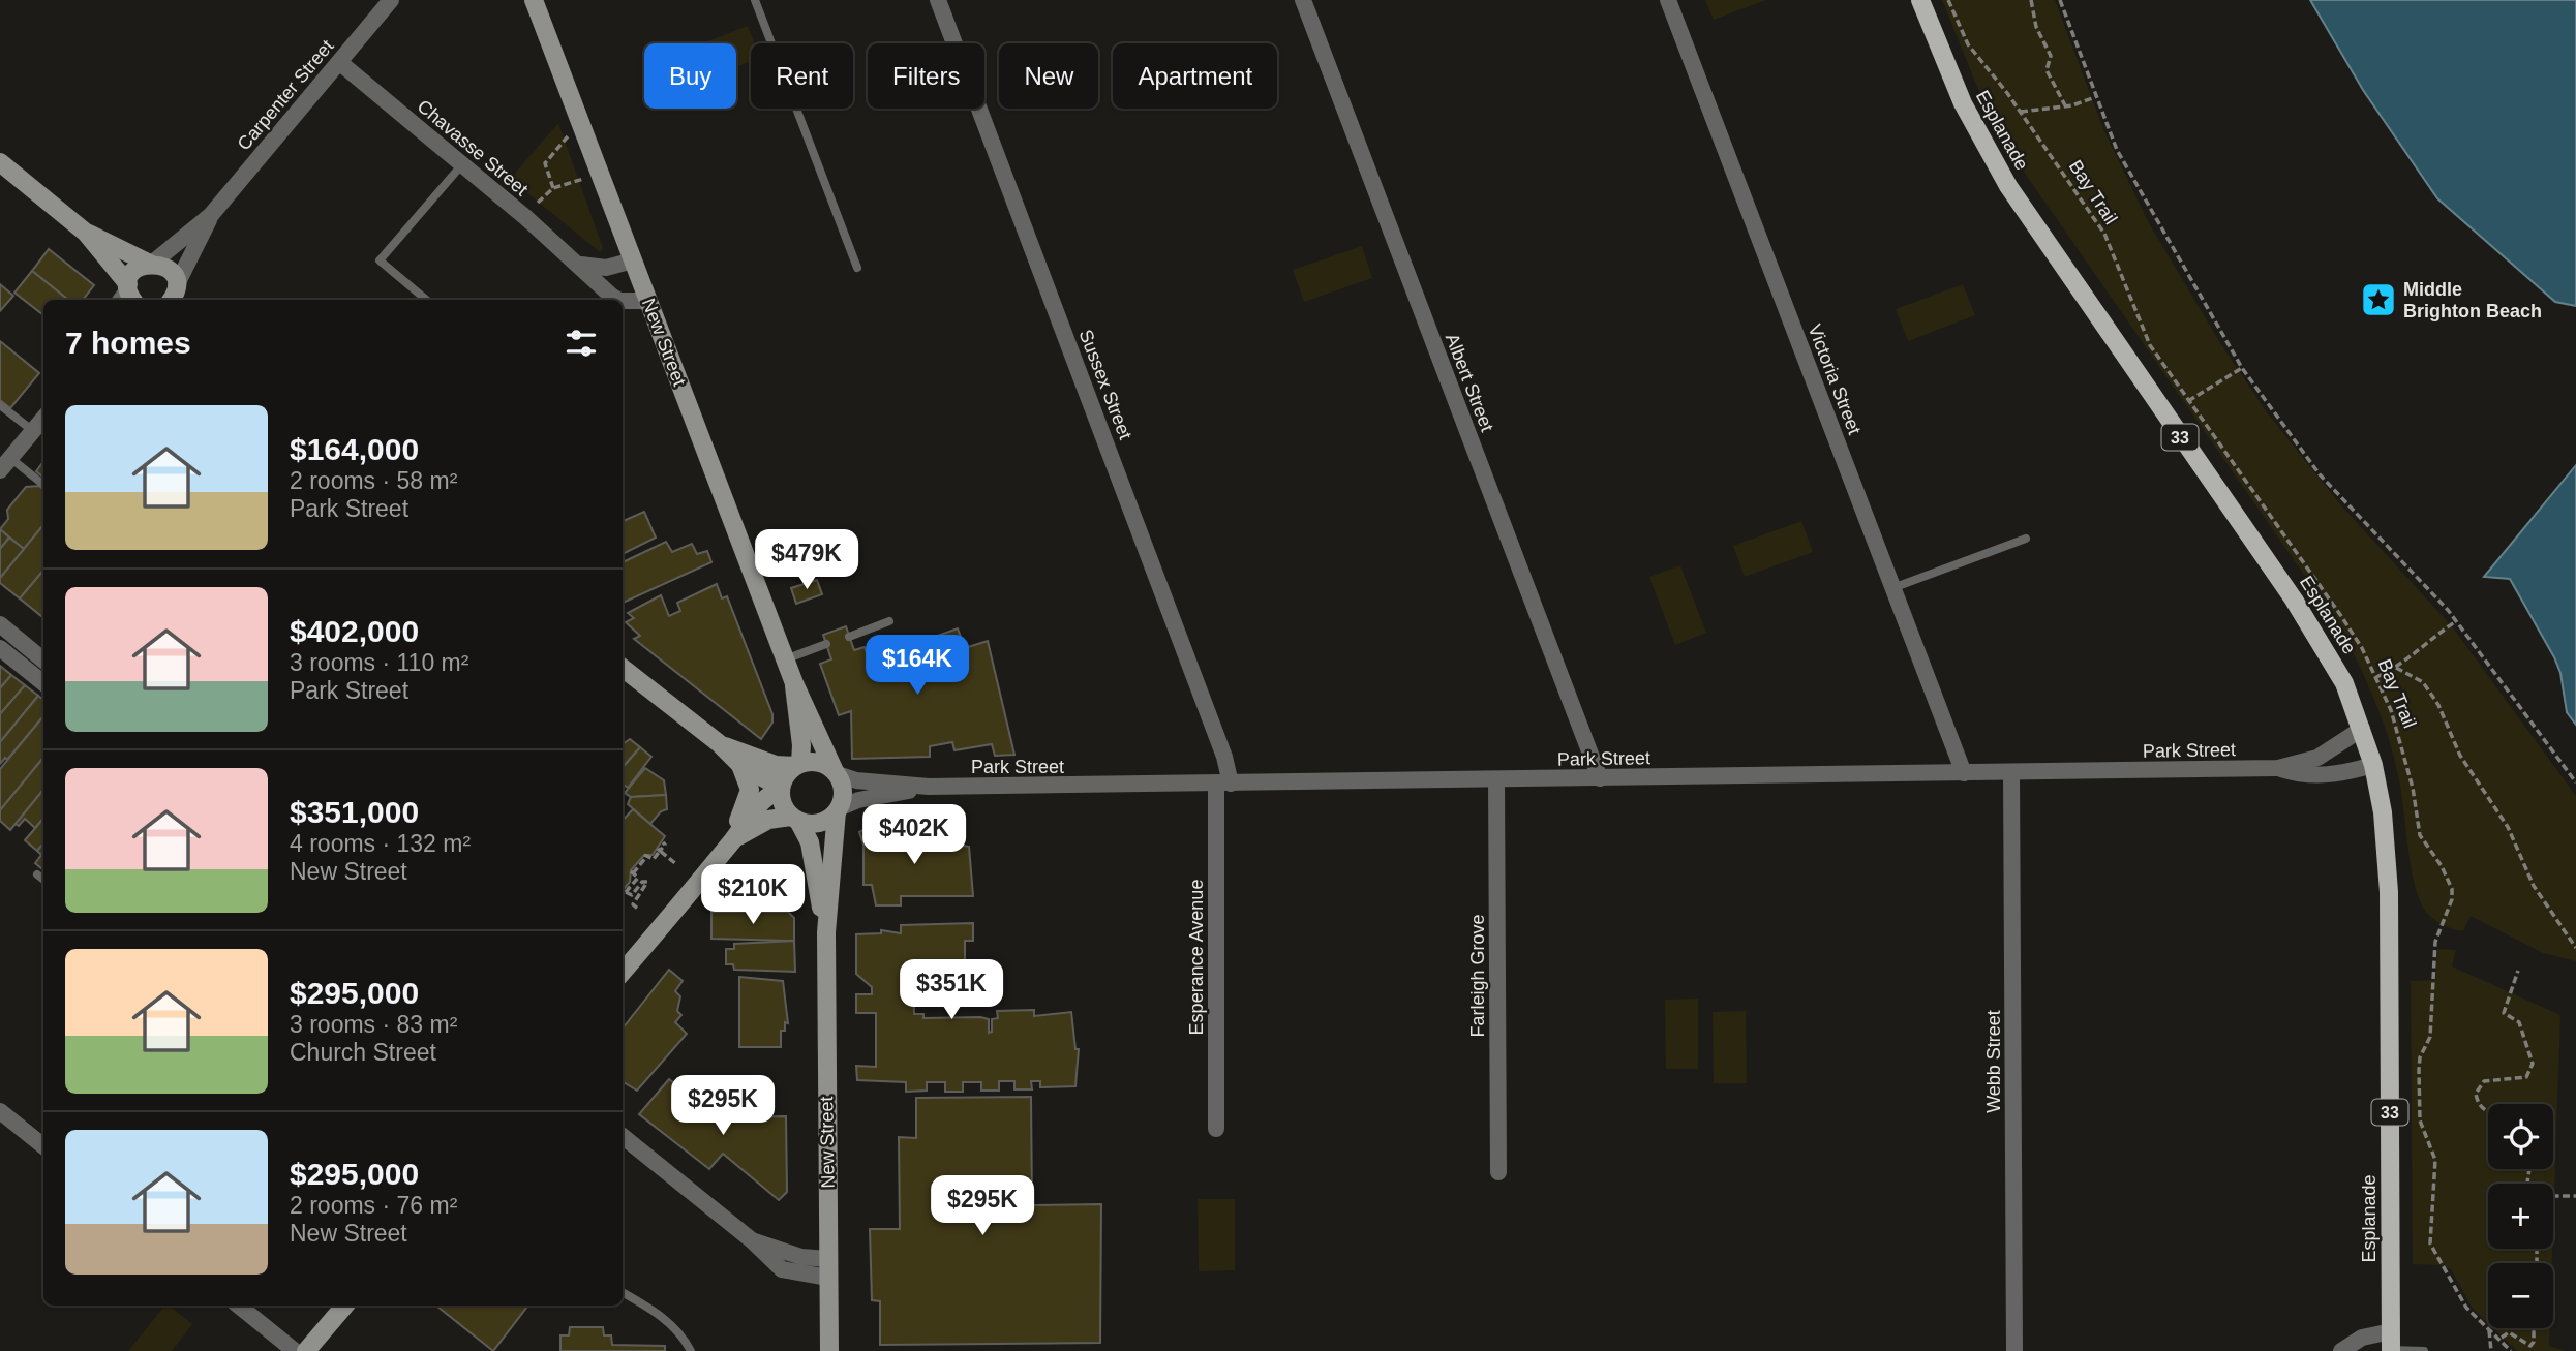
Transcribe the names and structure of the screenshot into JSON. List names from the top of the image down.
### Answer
{
  "streets": {
    "main road": ["Esplanade", "New Street", "33"],
    "street": [
      "Carpenter Street",
      "Chavasse Street",
      "Victoria Street",
      "Albert Street",
      "Sussex Street",
      "Park Street",
      "Esperance Avenue",
      "Farleigh Grove",
      "Webb Street"
    ],
    "path": ["Bay Trail"]
  },
  "crossings": [
    ["Carpenter Street", "Chavasse Street"],
    ["Esplanade", "Park Street"],
    ["Chavasse Street", "New Street"],
    ["New Street", "Park Street"],
    ["Victoria Street", "Park Street"],
    ["Albert Street", "Park Street"],
    ["Sussex Street", "Park Street"],
    ["Sussex Street", "Esperance Avenue"],
    ["Park Street", "Esperance Avenue"],
    ["Park Street", "Farleigh Grove"],
    ["Park Street", "Webb Street"]
  ],
  "places": {
    "place": ["Middle Brighton Beach"]
  },
  "page": {
    "chip": [
      "Buy",
      "Rent",
      "Filters",
      "New",
      "Apartment"
    ],
    "heading": "7 homes",
    "list": [
      {
        "name": "$164,000",
        "note": "2 rooms · 58 m² · Park Street"
      },
      {
        "name": "$402,000",
        "note": "3 rooms · 110 m² · Park Street"
      },
      {
        "name": "$351,000",
        "note": "4 rooms · 132 m² · New Street"
      },
      {
        "name": "$295,000",
        "note": "3 rooms · 83 m² · Church Street"
      },
      {
        "name": "$295,000",
        "note": "2 rooms · 76 m² · New Street"
      }
    ],
    "price": [
      "$479K",
      "$164K",
      "$402K",
      "$210K",
      "$351K",
      "$295K",
      "$295K"
    ],
    "map_buttons": ["+", "−"]
  }
}
